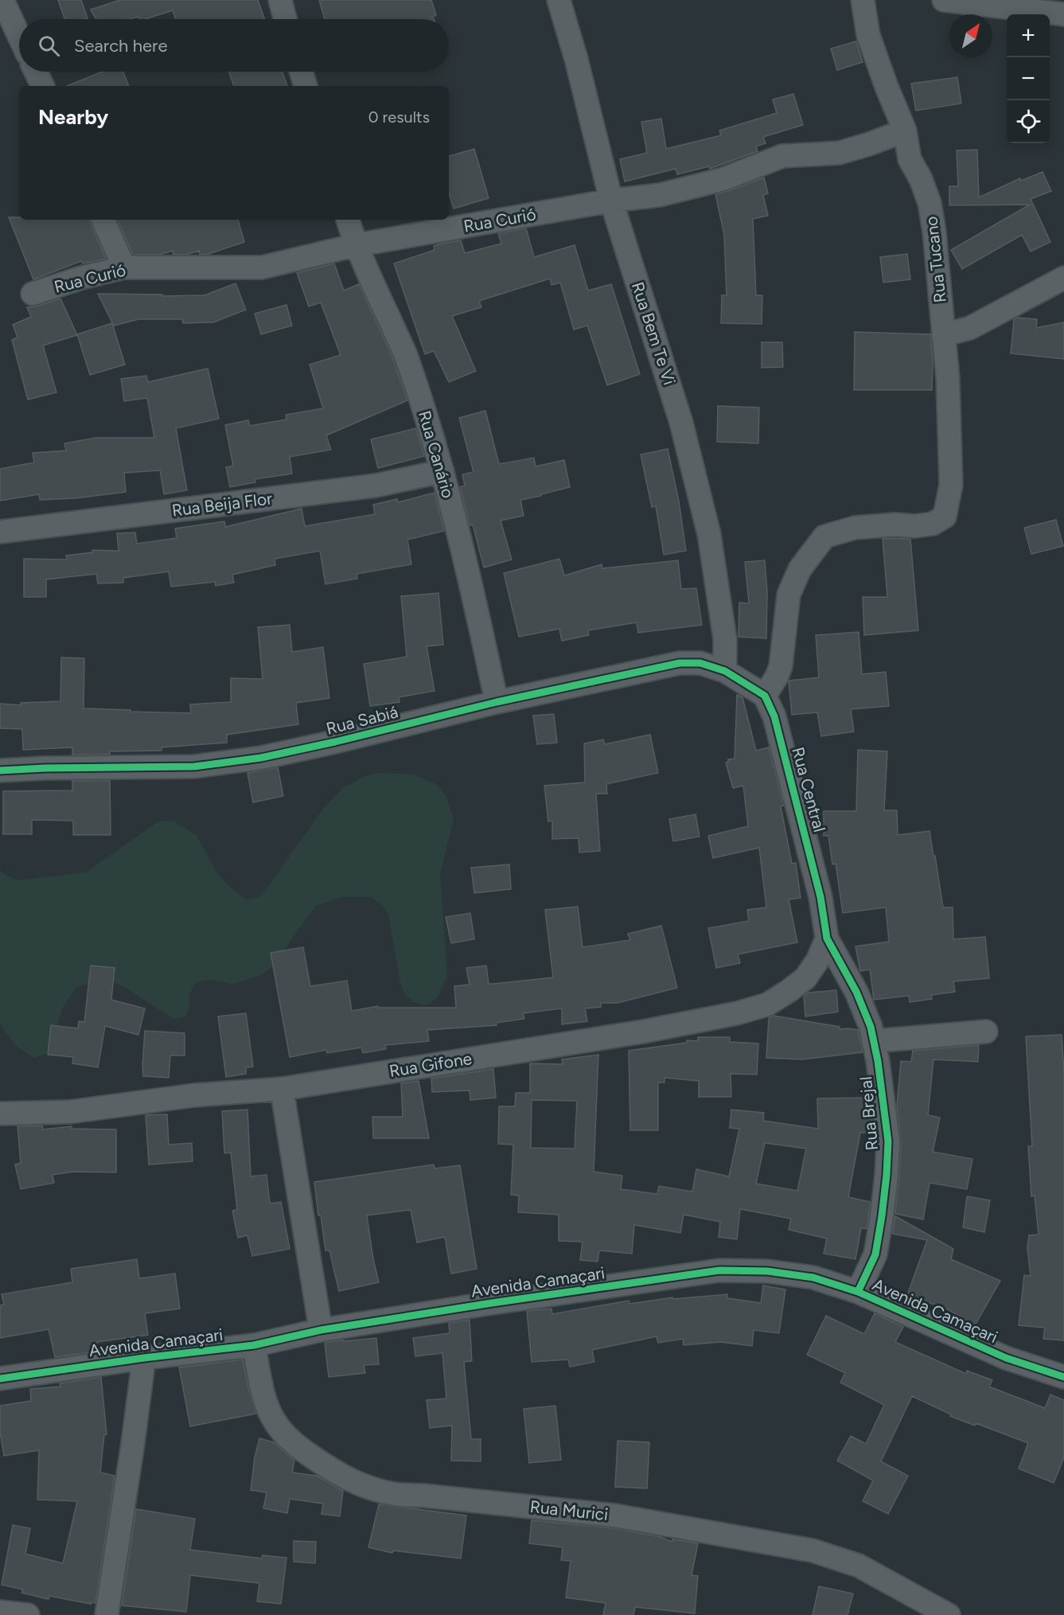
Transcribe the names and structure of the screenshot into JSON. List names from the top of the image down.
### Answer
{
  "streets": {
    "street": [
      "Rua Curió",
      "Rua Tucano",
      "Rua Bem Te Vi",
      "Rua Canário",
      "Rua Beija Flor",
      "Rua Sabiá",
      "Rua Central",
      "Rua Gifone",
      "Rua Brejal",
      "Avenida Camaçari",
      "Rua Murici"
    ]
  },
  "crossings": [
    ["Rua Curió", "Rua Tucano"],
    ["Rua Curió", "Rua Bem Te Vi"],
    ["Rua Curió", "Rua Canário"],
    ["Rua Tucano", "Rua Central"],
    ["Rua Bem Te Vi", "Rua Sabiá"],
    ["Rua Canário", "Rua Beija Flor"],
    ["Rua Canário", "Rua Sabiá"],
    ["Rua Central", "Rua Gifone"],
    ["Rua Central", "Rua Brejal"],
    ["Rua Gifone", "Rua Brejal"],
    ["Rua Brejal", "Avenida Camaçari"],
    ["Avenida Camaçari", "Rua Murici"]
  ],
  "north": "top right",
  "page": {
    "map_buttons": ["+", "−"],
    "search": "Search here",
    "heading": ["Nearby", "0 results"]
  }
}
